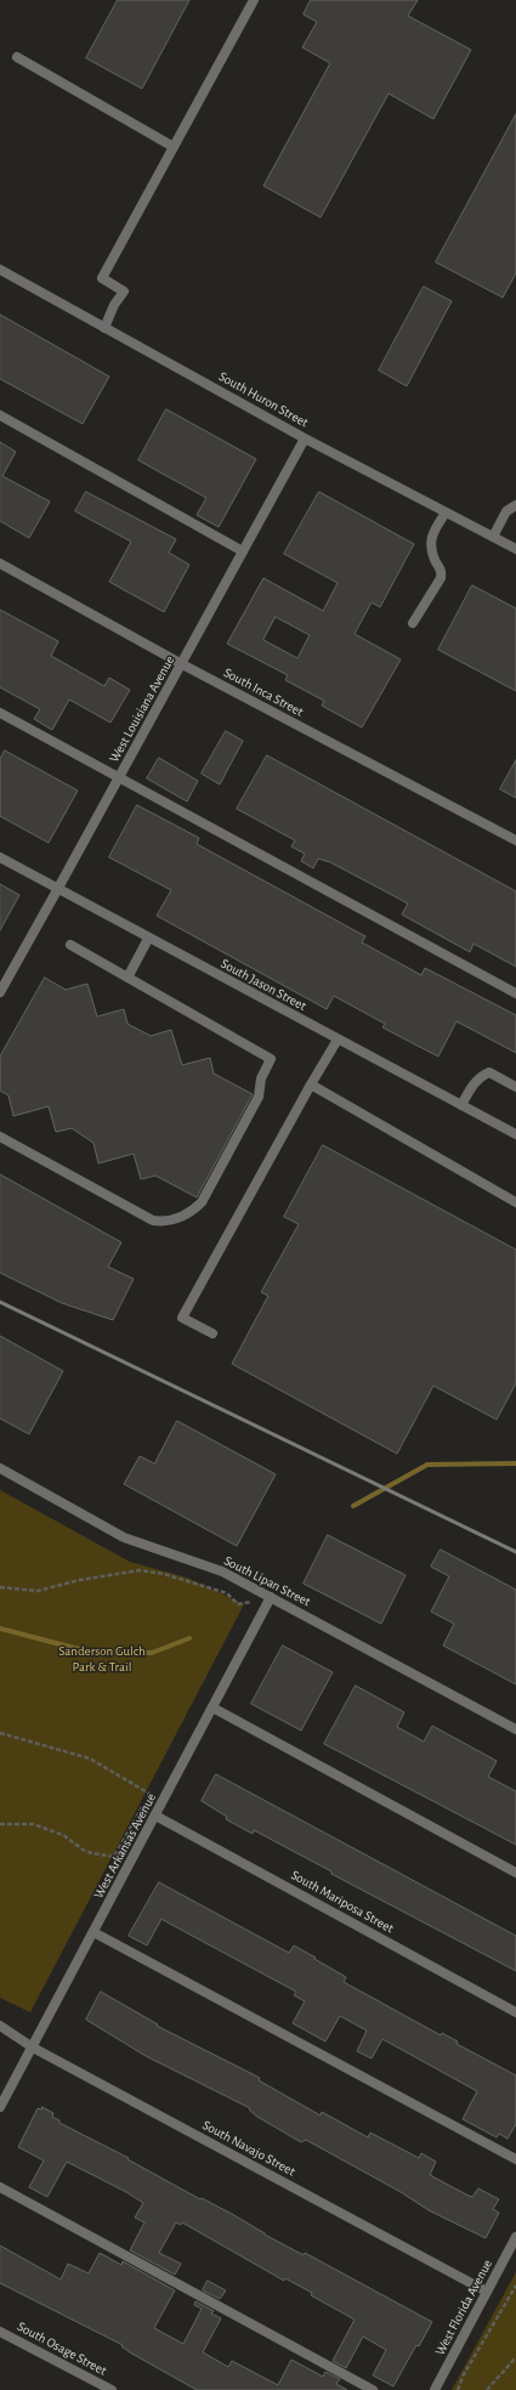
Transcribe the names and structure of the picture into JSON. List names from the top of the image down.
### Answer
{
  "streets": {
    "street": [
      "South Huron Street",
      "South Inca Street",
      "West Louisiana Avenue",
      "South Jason Street",
      "South Lipan Street",
      "West Arkansas Avenue",
      "South Mariposa Street",
      "South Navajo Street",
      "West Florida Avenue",
      "South Osage Street"
    ]
  },
  "crossings": [
    ["South Huron Street", "West Louisiana Avenue"],
    ["South Inca Street", "West Louisiana Avenue"],
    ["West Louisiana Avenue", "South Jason Street"],
    ["South Lipan Street", "West Arkansas Avenue"],
    ["West Arkansas Avenue", "South Mariposa Street"],
    ["West Arkansas Avenue", "South Navajo Street"],
    ["South Navajo Street", "West Florida Avenue"]
  ],
  "parks": ["Sanderson Gulch Park & Trail"]
}
